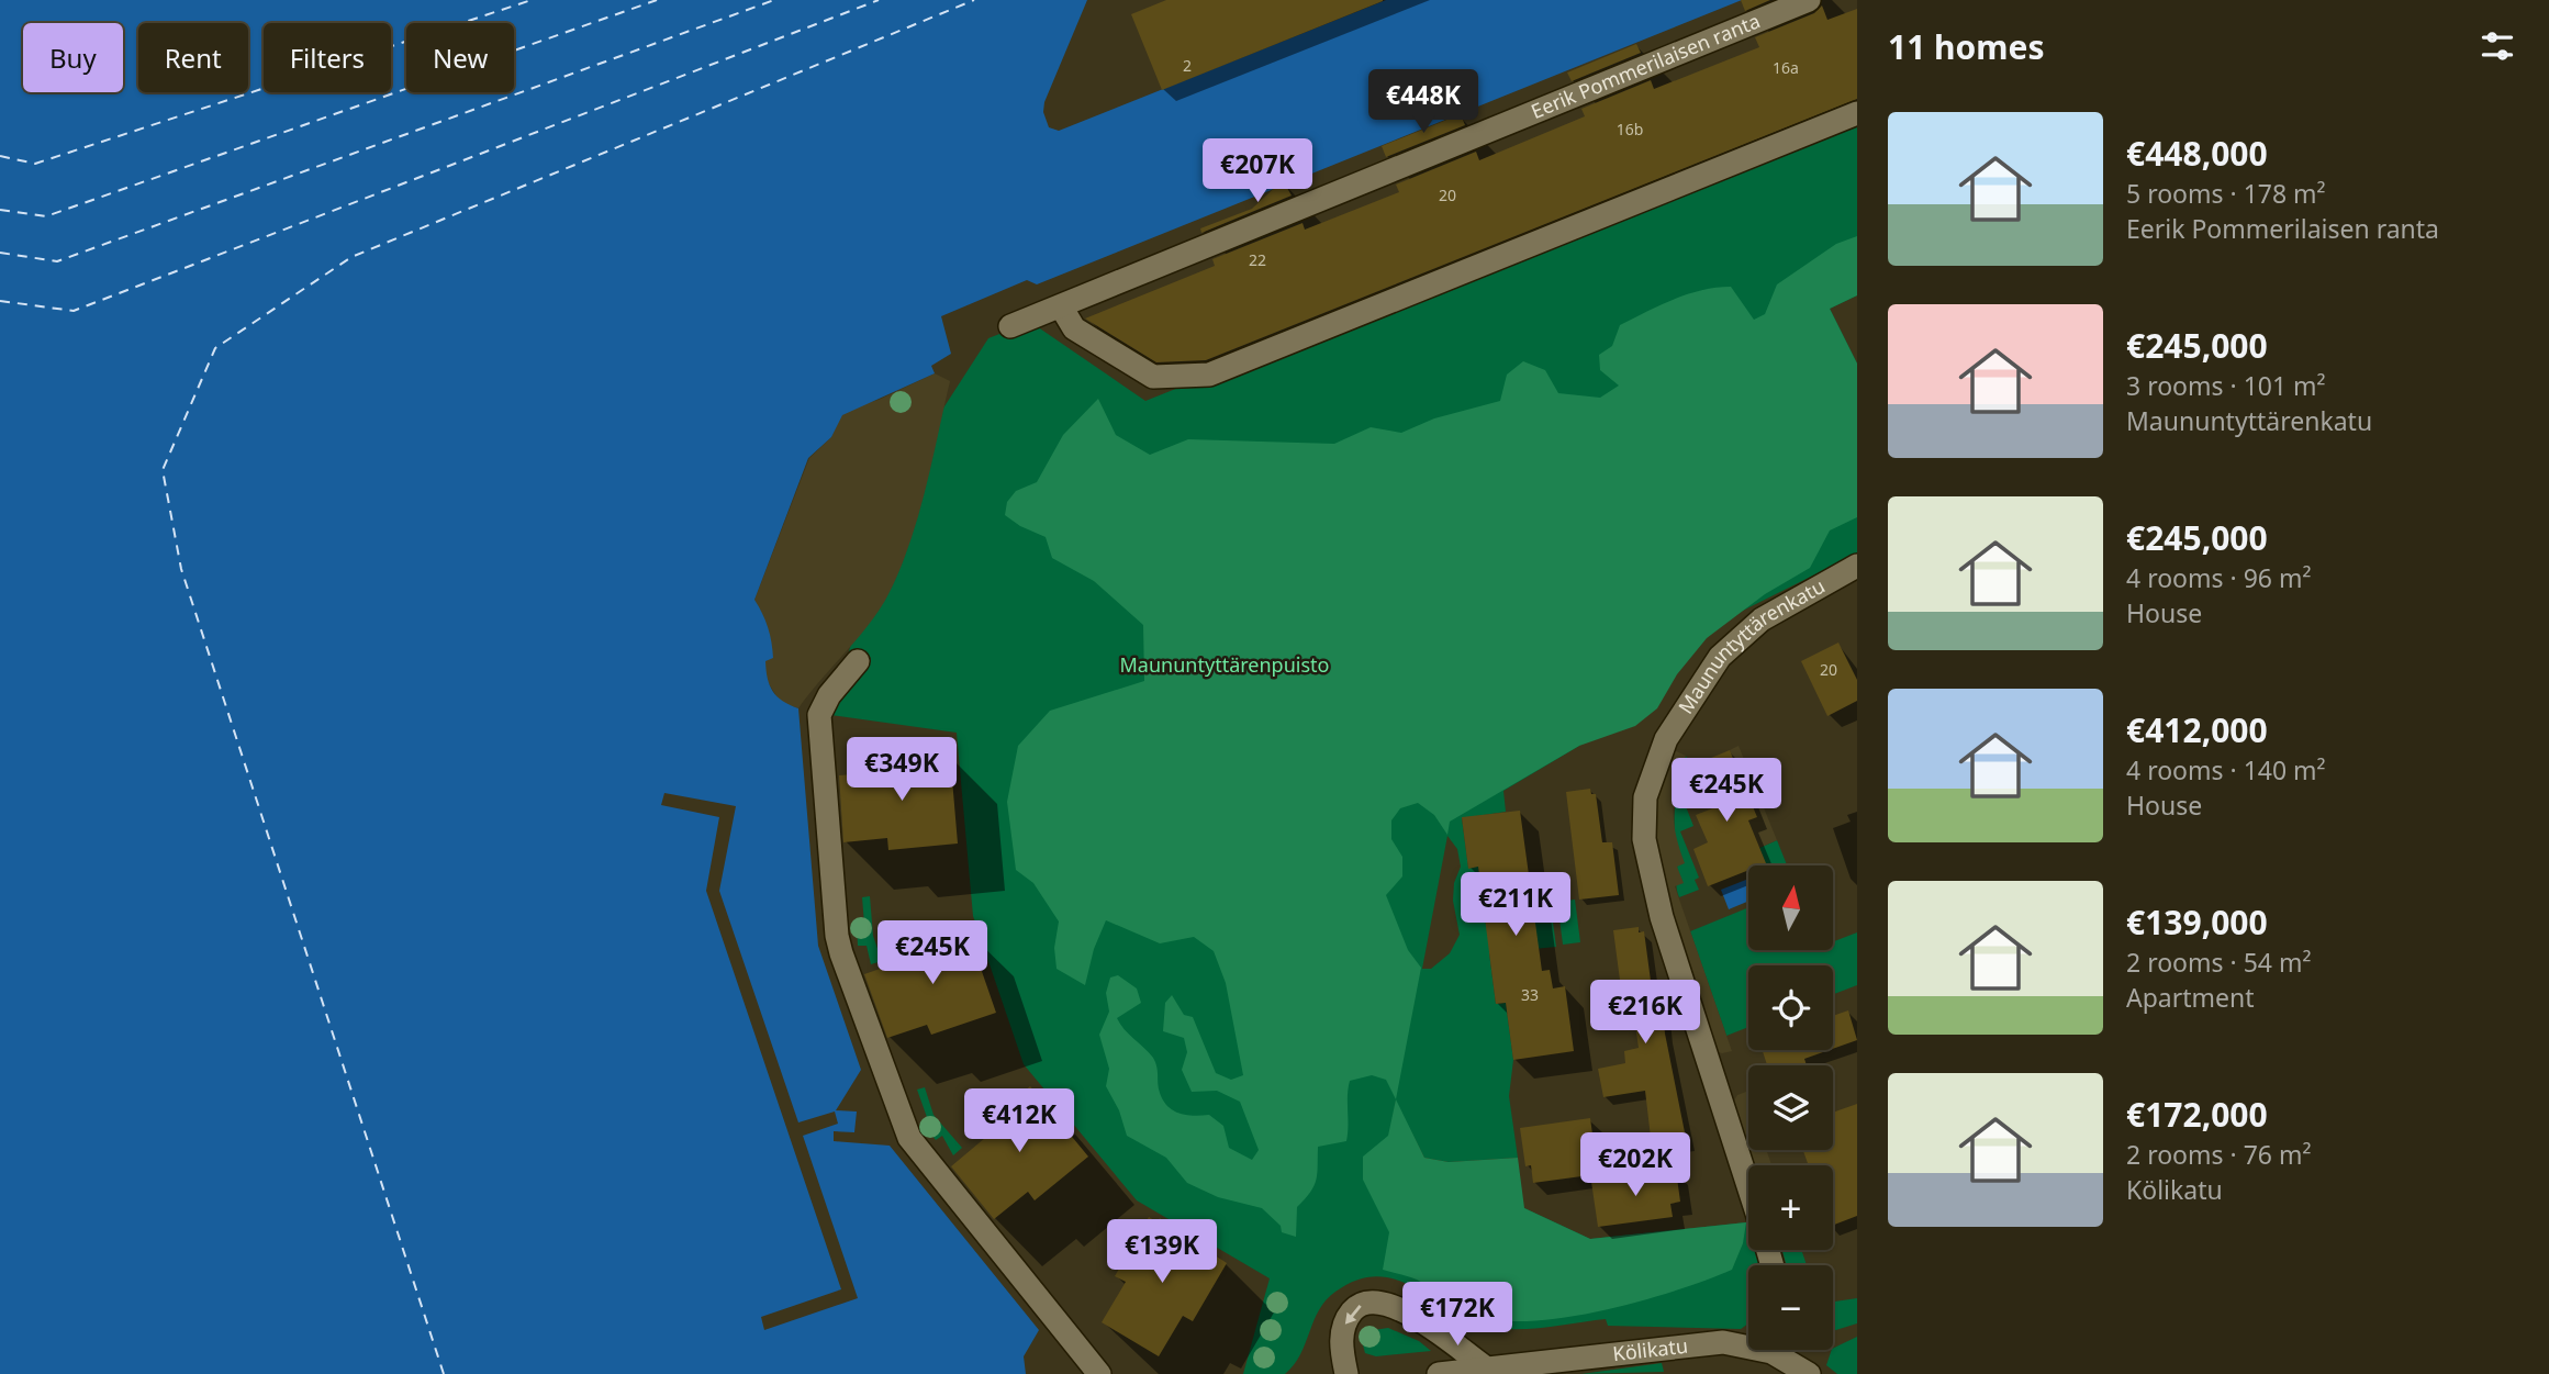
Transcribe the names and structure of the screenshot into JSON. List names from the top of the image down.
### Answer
{
  "streets": {
    "street": ["Eerik Pommerilaisen ranta", "Maununtyttärenkatu", "Kölikatu"]
  },
  "parks": ["Maununtyttärenpuisto"],
  "house_numbers": [
    "2",
    "16a",
    "16b",
    "20",
    "22",
    "20",
    "33"
  ],
  "north": "top",
  "page": {
    "heading": "11 homes",
    "chip": [
      "Buy",
      "Rent",
      "Filters",
      "New"
    ],
    "price": [
      "€448K",
      "€207K",
      "€349K",
      "€245K",
      "€211K",
      "€245K",
      "€216K",
      "€412K",
      "€202K",
      "€139K",
      "€172K"
    ],
    "list": [
      {
        "name": "€448,000",
        "note": "5 rooms · 178 m² · Eerik Pommerilaisen ranta"
      },
      {
        "name": "€245,000",
        "note": "3 rooms · 101 m² · Maununtyttärenkatu"
      },
      {
        "name": "€245,000",
        "note": "4 rooms · 96 m² · House"
      },
      {
        "name": "€412,000",
        "note": "4 rooms · 140 m² · House"
      },
      {
        "name": "€139,000",
        "note": "2 rooms · 54 m² · Apartment"
      },
      {
        "name": "€172,000",
        "note": "2 rooms · 76 m² · Kölikatu"
      }
    ],
    "map_buttons": ["+", "−"]
  }
}
